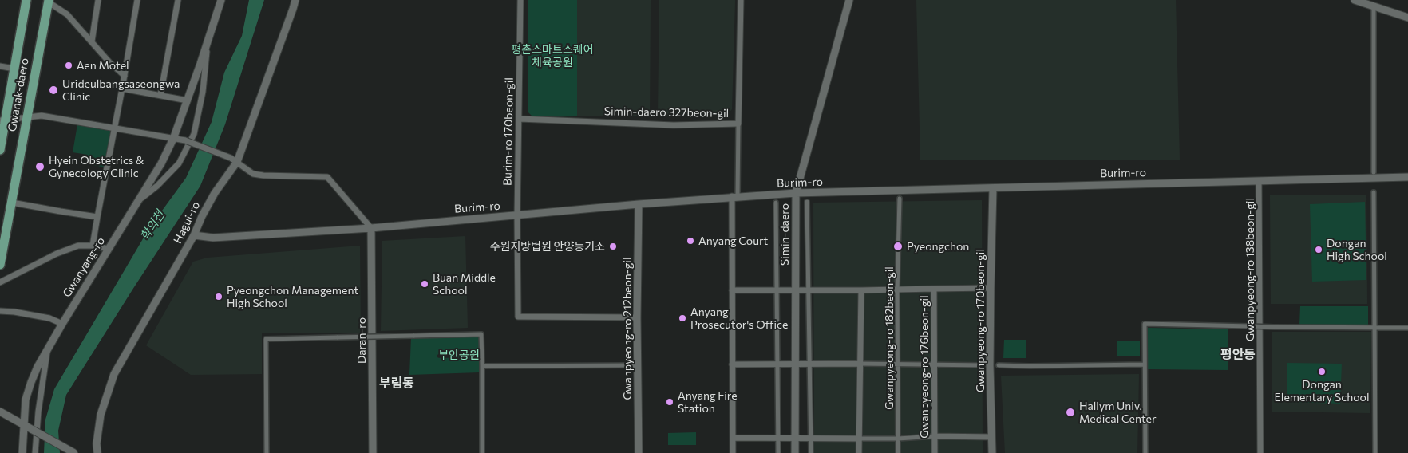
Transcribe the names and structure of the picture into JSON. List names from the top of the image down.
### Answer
{
  "streets": {
    "main road": ["Gwanak-daero"],
    "street": [
      "Simin-daero 327beon-gil",
      "Burim-ro 170beon-gil",
      "Burim-ro",
      "Hagui-ro",
      "Simin-daero",
      "Gwanyang-ro",
      "Gwanpyeong-ro 138beon-gil",
      "Gwanpyeong-ro 170beon-gil",
      "Gwanpyeong-ro 212beon-gil",
      "Gwanpyeong-ro 182beon-gil",
      "Daran-ro",
      "Gwanpyeong-ro 176beon-gil"
    ]
  },
  "crossings": [
    ["Simin-daero 327beon-gil", "Burim-ro 170beon-gil"],
    ["Burim-ro 170beon-gil", "Burim-ro"],
    ["Burim-ro 170beon-gil", "Gwanpyeong-ro 212beon-gil"],
    ["Burim-ro", "Hagui-ro"],
    ["Burim-ro", "Simin-daero"],
    ["Burim-ro", "Gwanpyeong-ro 138beon-gil"],
    ["Burim-ro", "Gwanpyeong-ro 170beon-gil"],
    ["Burim-ro", "Gwanpyeong-ro 212beon-gil"],
    ["Burim-ro", "Daran-ro"],
    ["Gwanpyeong-ro 170beon-gil", "Gwanpyeong-ro 176beon-gil"]
  ],
  "districts": ["평안동", "부림동"],
  "water": ["학의천"],
  "parks": ["평촌스마트스퀘어 체육공원", "부안공원"],
  "places": [
    "Aen Motel",
    "Urideulbangsaseongwa Clinic",
    "Hyein Obstetrics & Gynecology Clinic",
    "Anyang Court",
    "수원지방법원 안양등기소",
    "Pyeongchon",
    "Dongan High School",
    "Buan Middle School",
    "Pyeongchon Management High School",
    "Anyang Prosecutor's Office",
    "Dongan Elementary School",
    "Anyang Fire Station",
    "Hallym Univ. Medical Center"
  ]
}
